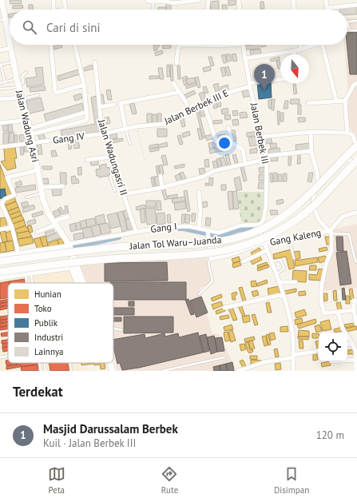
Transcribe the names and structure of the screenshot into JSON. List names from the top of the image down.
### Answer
{
  "streets": {
    "highway": ["Jalan Tol Waru–Juanda"],
    "main road": ["Jalan Wadung Asri"],
    "street": [
      "Jalan Berbek III E",
      "Jalan Berbek III",
      "Gang IV",
      "Jalan Wadungasri II",
      "Gang I",
      "Gang Kaleng"
    ]
  },
  "crossings": [
    ["Jalan Berbek III E", "Jalan Berbek III"],
    ["Jalan Berbek III E", "Gang IV"],
    ["Jalan Berbek III E", "Jalan Wadungasri II"],
    ["Jalan Wadung Asri", "Gang IV"],
    ["Jalan Wadung Asri", "Gang I"],
    ["Jalan Berbek III", "Gang I"],
    ["Gang IV", "Jalan Wadungasri II"],
    ["Jalan Wadungasri II", "Gang I"]
  ],
  "legend": [
    "Hunian",
    "Toko",
    "Publik",
    "Industri",
    "Lainnya"
  ],
  "north": "bottom",
  "page": {
    "search": "Cari di sini",
    "pins": "1",
    "heading": "Terdekat",
    "list": [
      {
        "mark": "1",
        "name": "Masjid Darussalam Berbek",
        "note": "Kuil · Jalan Berbek III",
        "value": "120 m"
      }
    ],
    "nav": ["Peta", "Rute", "Disimpan"]
  }
}
